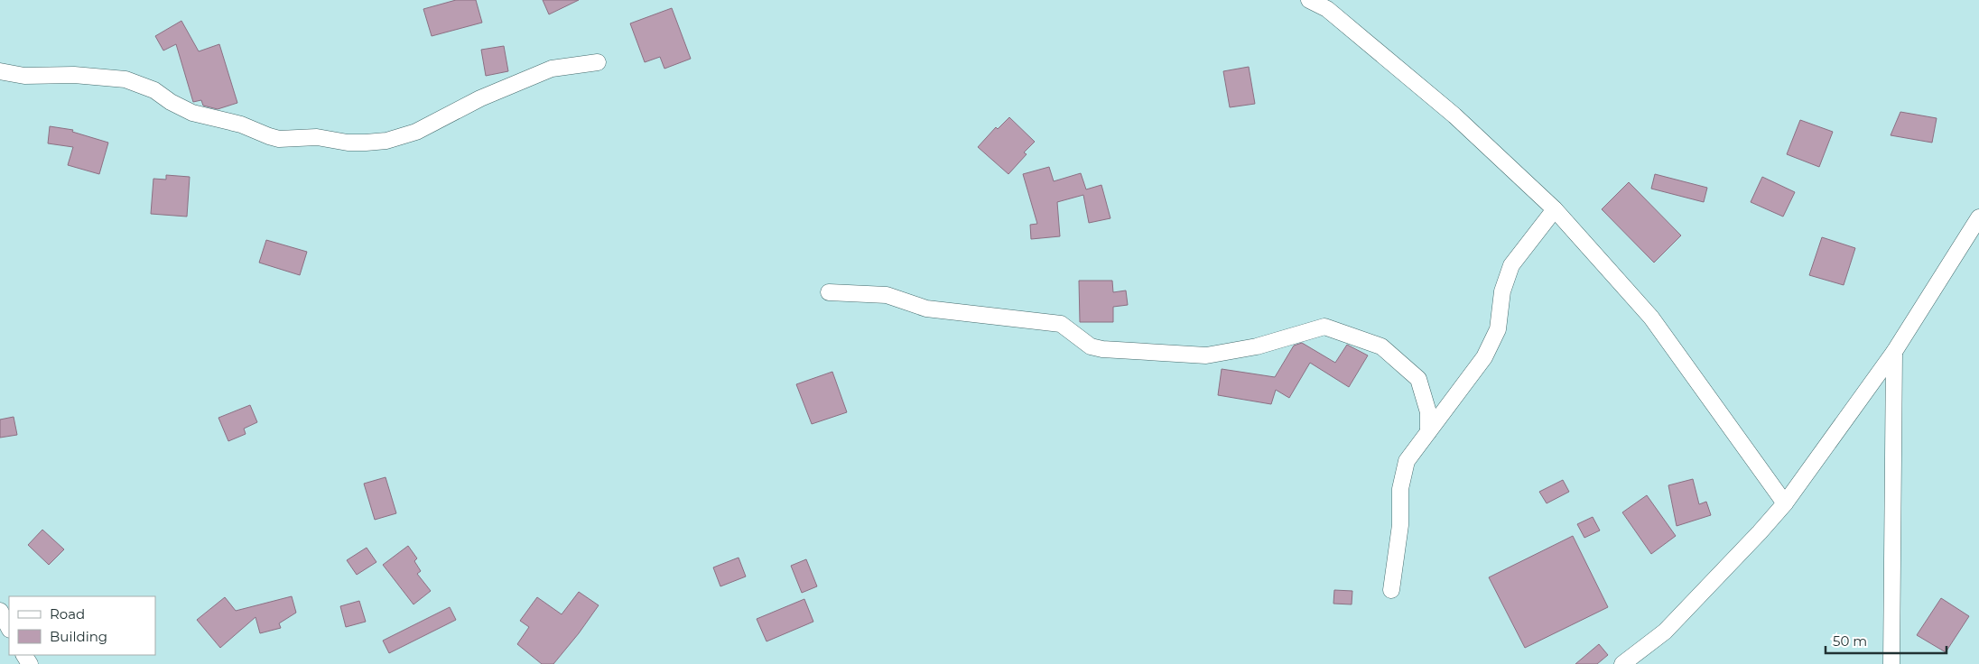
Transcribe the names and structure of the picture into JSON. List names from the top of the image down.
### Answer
{
  "legend": ["Road", "Building"],
  "scale_bar": "50 m"
}
